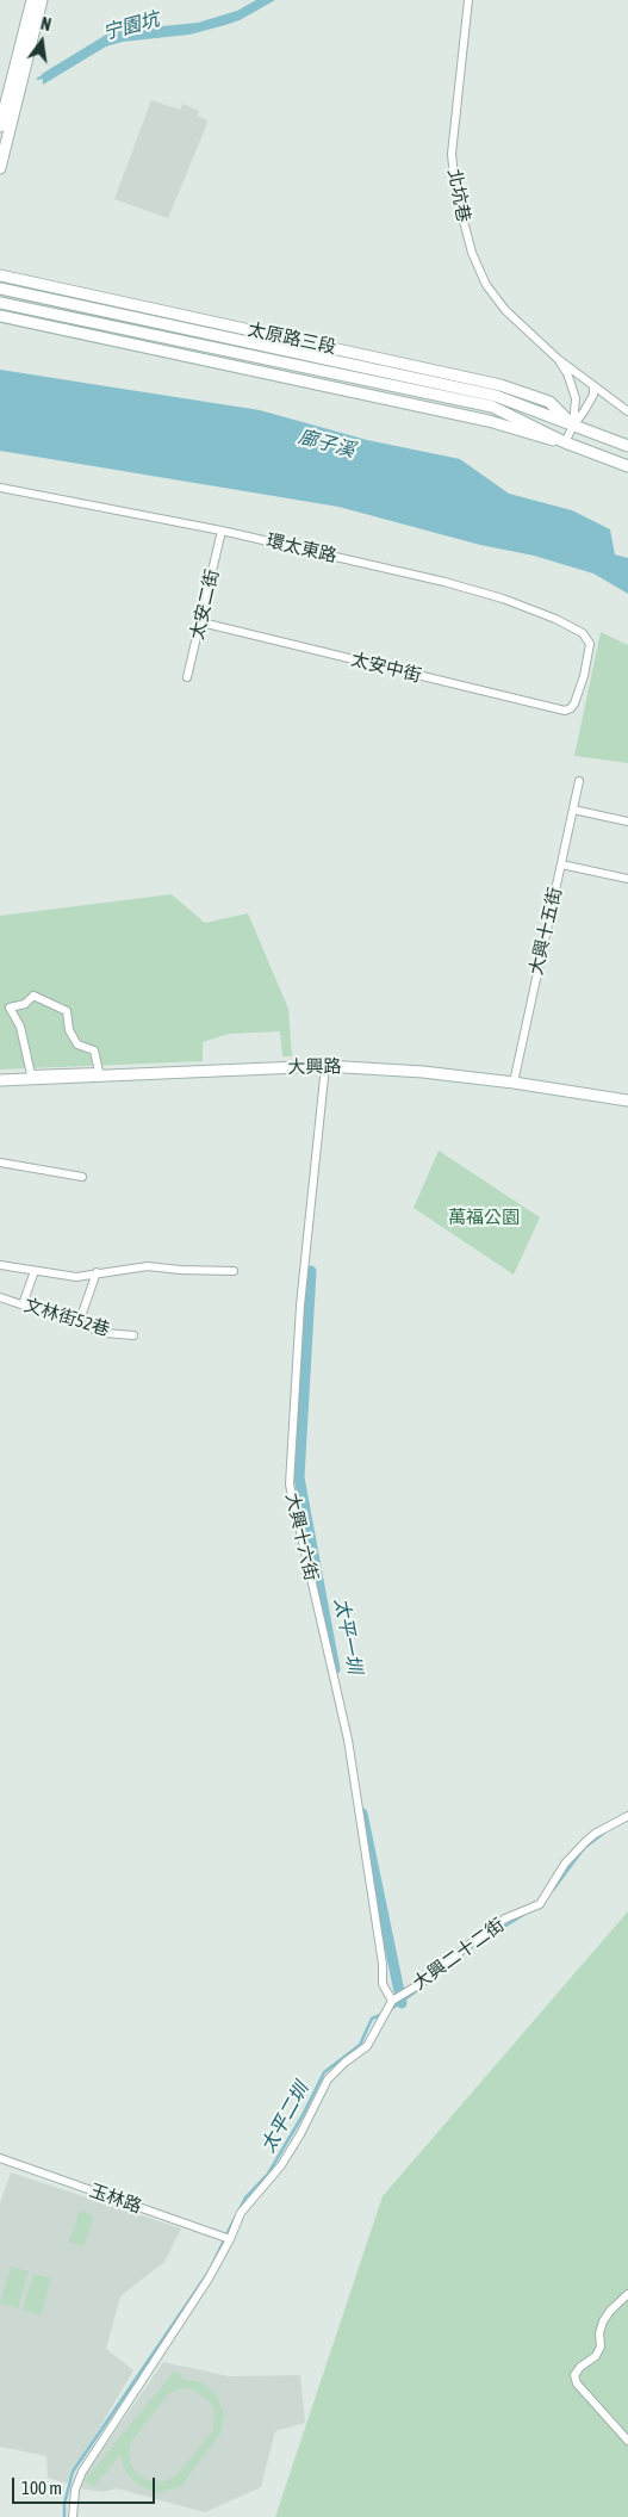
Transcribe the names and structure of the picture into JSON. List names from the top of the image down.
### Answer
{
  "streets": {
    "main road": ["太原路三段", "大興路"],
    "street": [
      "北坑巷",
      "環太東路",
      "太安二街",
      "太安中街",
      "大興十五街",
      "文林街52巷",
      "大興十六街",
      "大興二十二街",
      "玉林路"
    ]
  },
  "crossings": [
    ["環太東路", "太安二街"],
    ["環太東路", "太安中街"],
    ["太安二街", "太安中街"],
    ["大興十五街", "大興路"],
    ["大興路", "大興十六街"],
    ["大興十六街", "大興二十二街"]
  ],
  "water": [
    "宁園坑",
    "廍子溪",
    "太平一圳",
    "太平二圳"
  ],
  "parks": ["萬福公園"],
  "scale_bar": "100 m",
  "north": "top"
}
